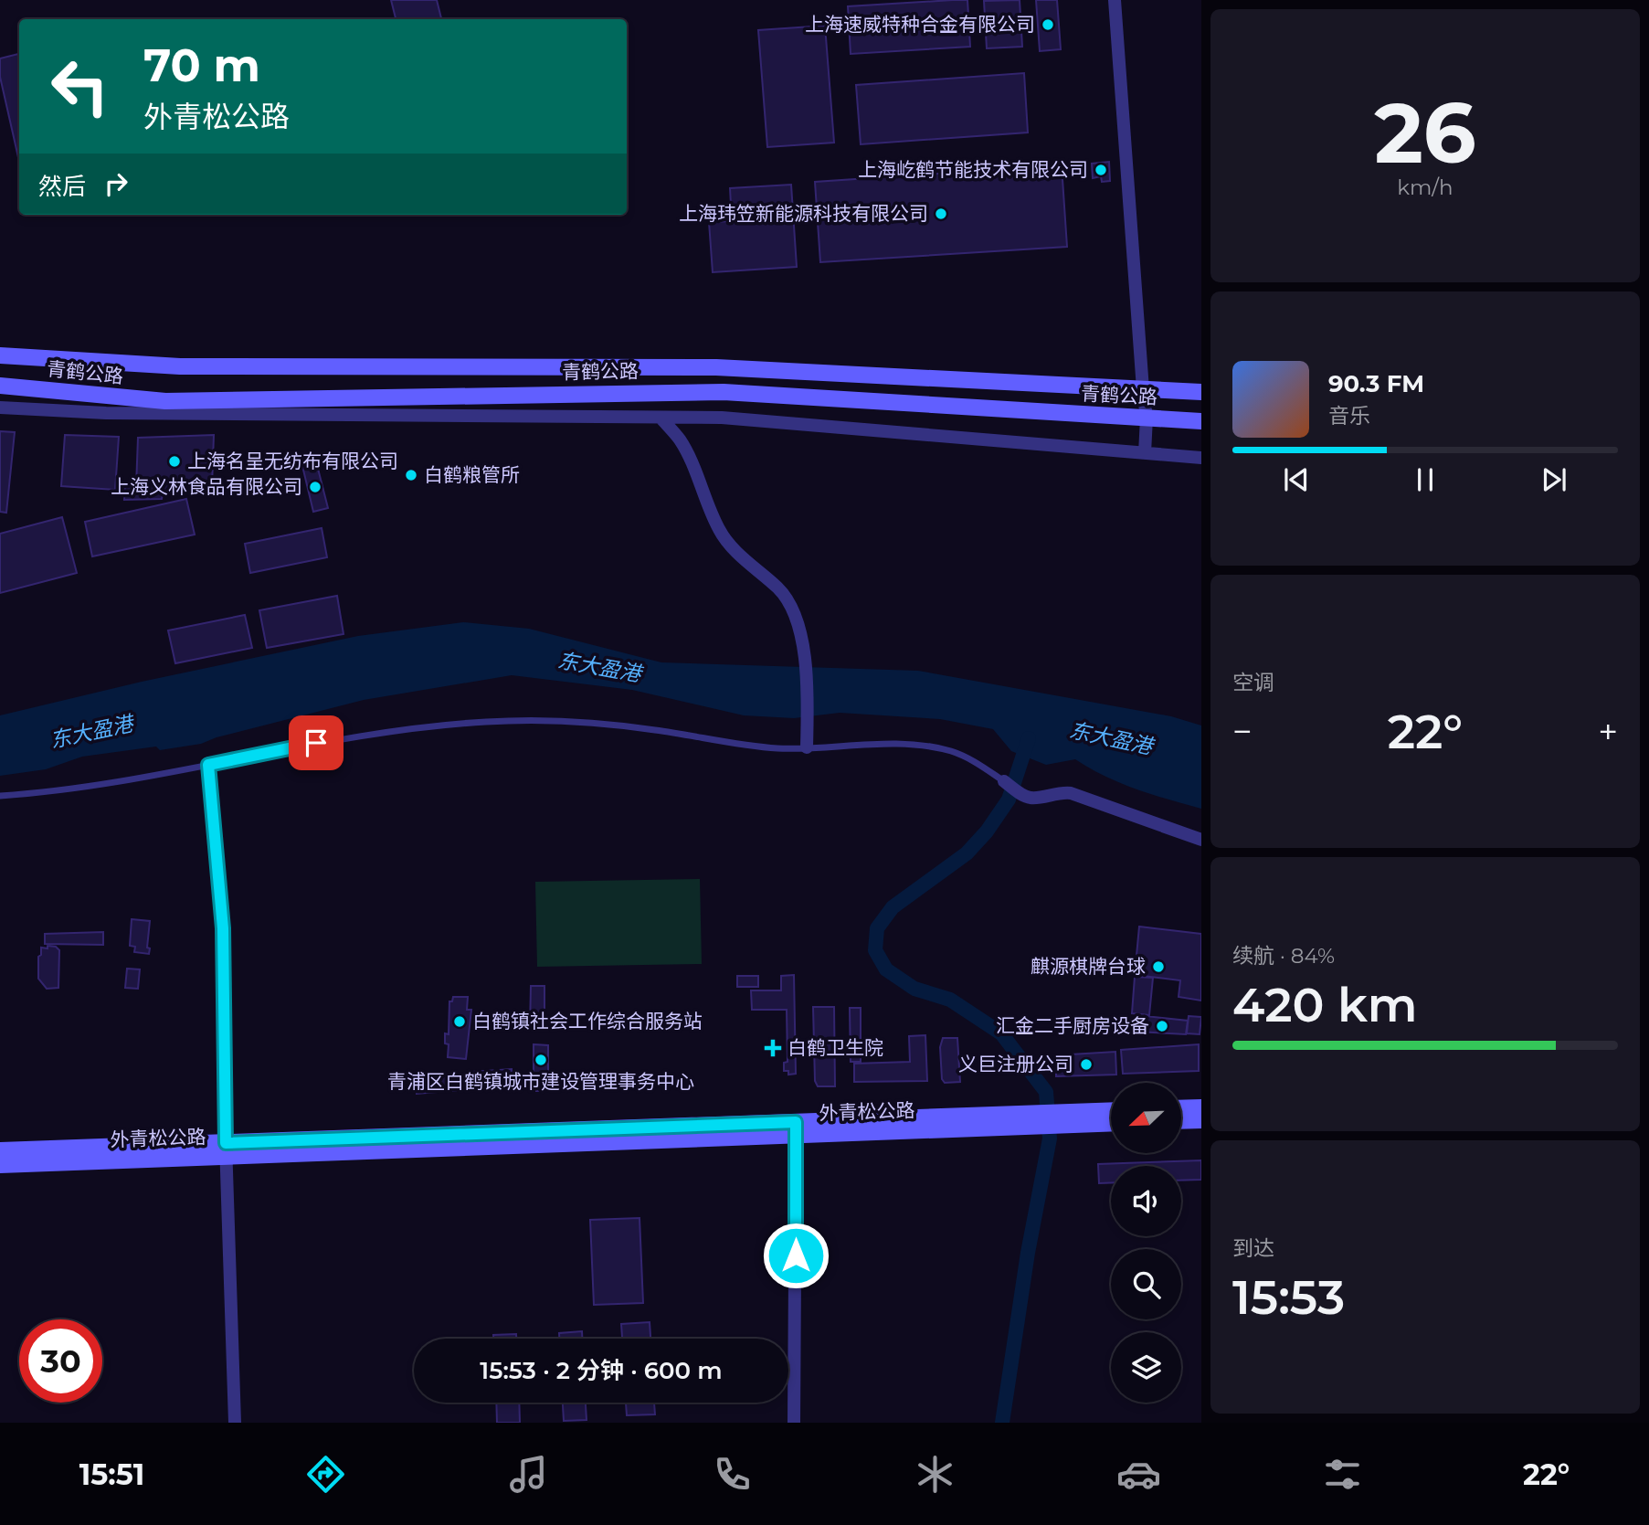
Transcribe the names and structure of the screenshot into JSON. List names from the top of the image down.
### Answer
{
  "streets": {
    "main road": ["青鹤公路", "外青松公路"]
  },
  "water": ["东大盈港"],
  "places": {
    "other": [
      "上海速威特种合金有限公司",
      "上海屹鹤节能技术有限公司",
      "上海玮笠新能源科技有限公司",
      "上海名呈无纺布有限公司",
      "白鹤粮管所",
      "上海义林食品有限公司",
      "麒源棋牌台球",
      "白鹤镇社会工作综合服务站",
      "汇金二手厨房设备",
      "青浦区白鹤镇城市建设管理事务中心",
      "义巨注册公司"
    ],
    "health": ["白鹤卫生院"]
  },
  "north": "bottom left",
  "page": {
    "tile": [
      ["26", "km/h"],
      "空调",
      ["续航 · 84%", "420 km"],
      ["到达", "15:53"]
    ],
    "turn": ["70 m", "外青松公路"],
    "then": "然后",
    "song": ["90.3 FM", "音乐"],
    "heat": ["−", "22°", "+"],
    "limit": "30",
    "trip": "15:53 · 2 分钟 · 600 m",
    "tabs": ["15:51", "22°"]
  }
}
